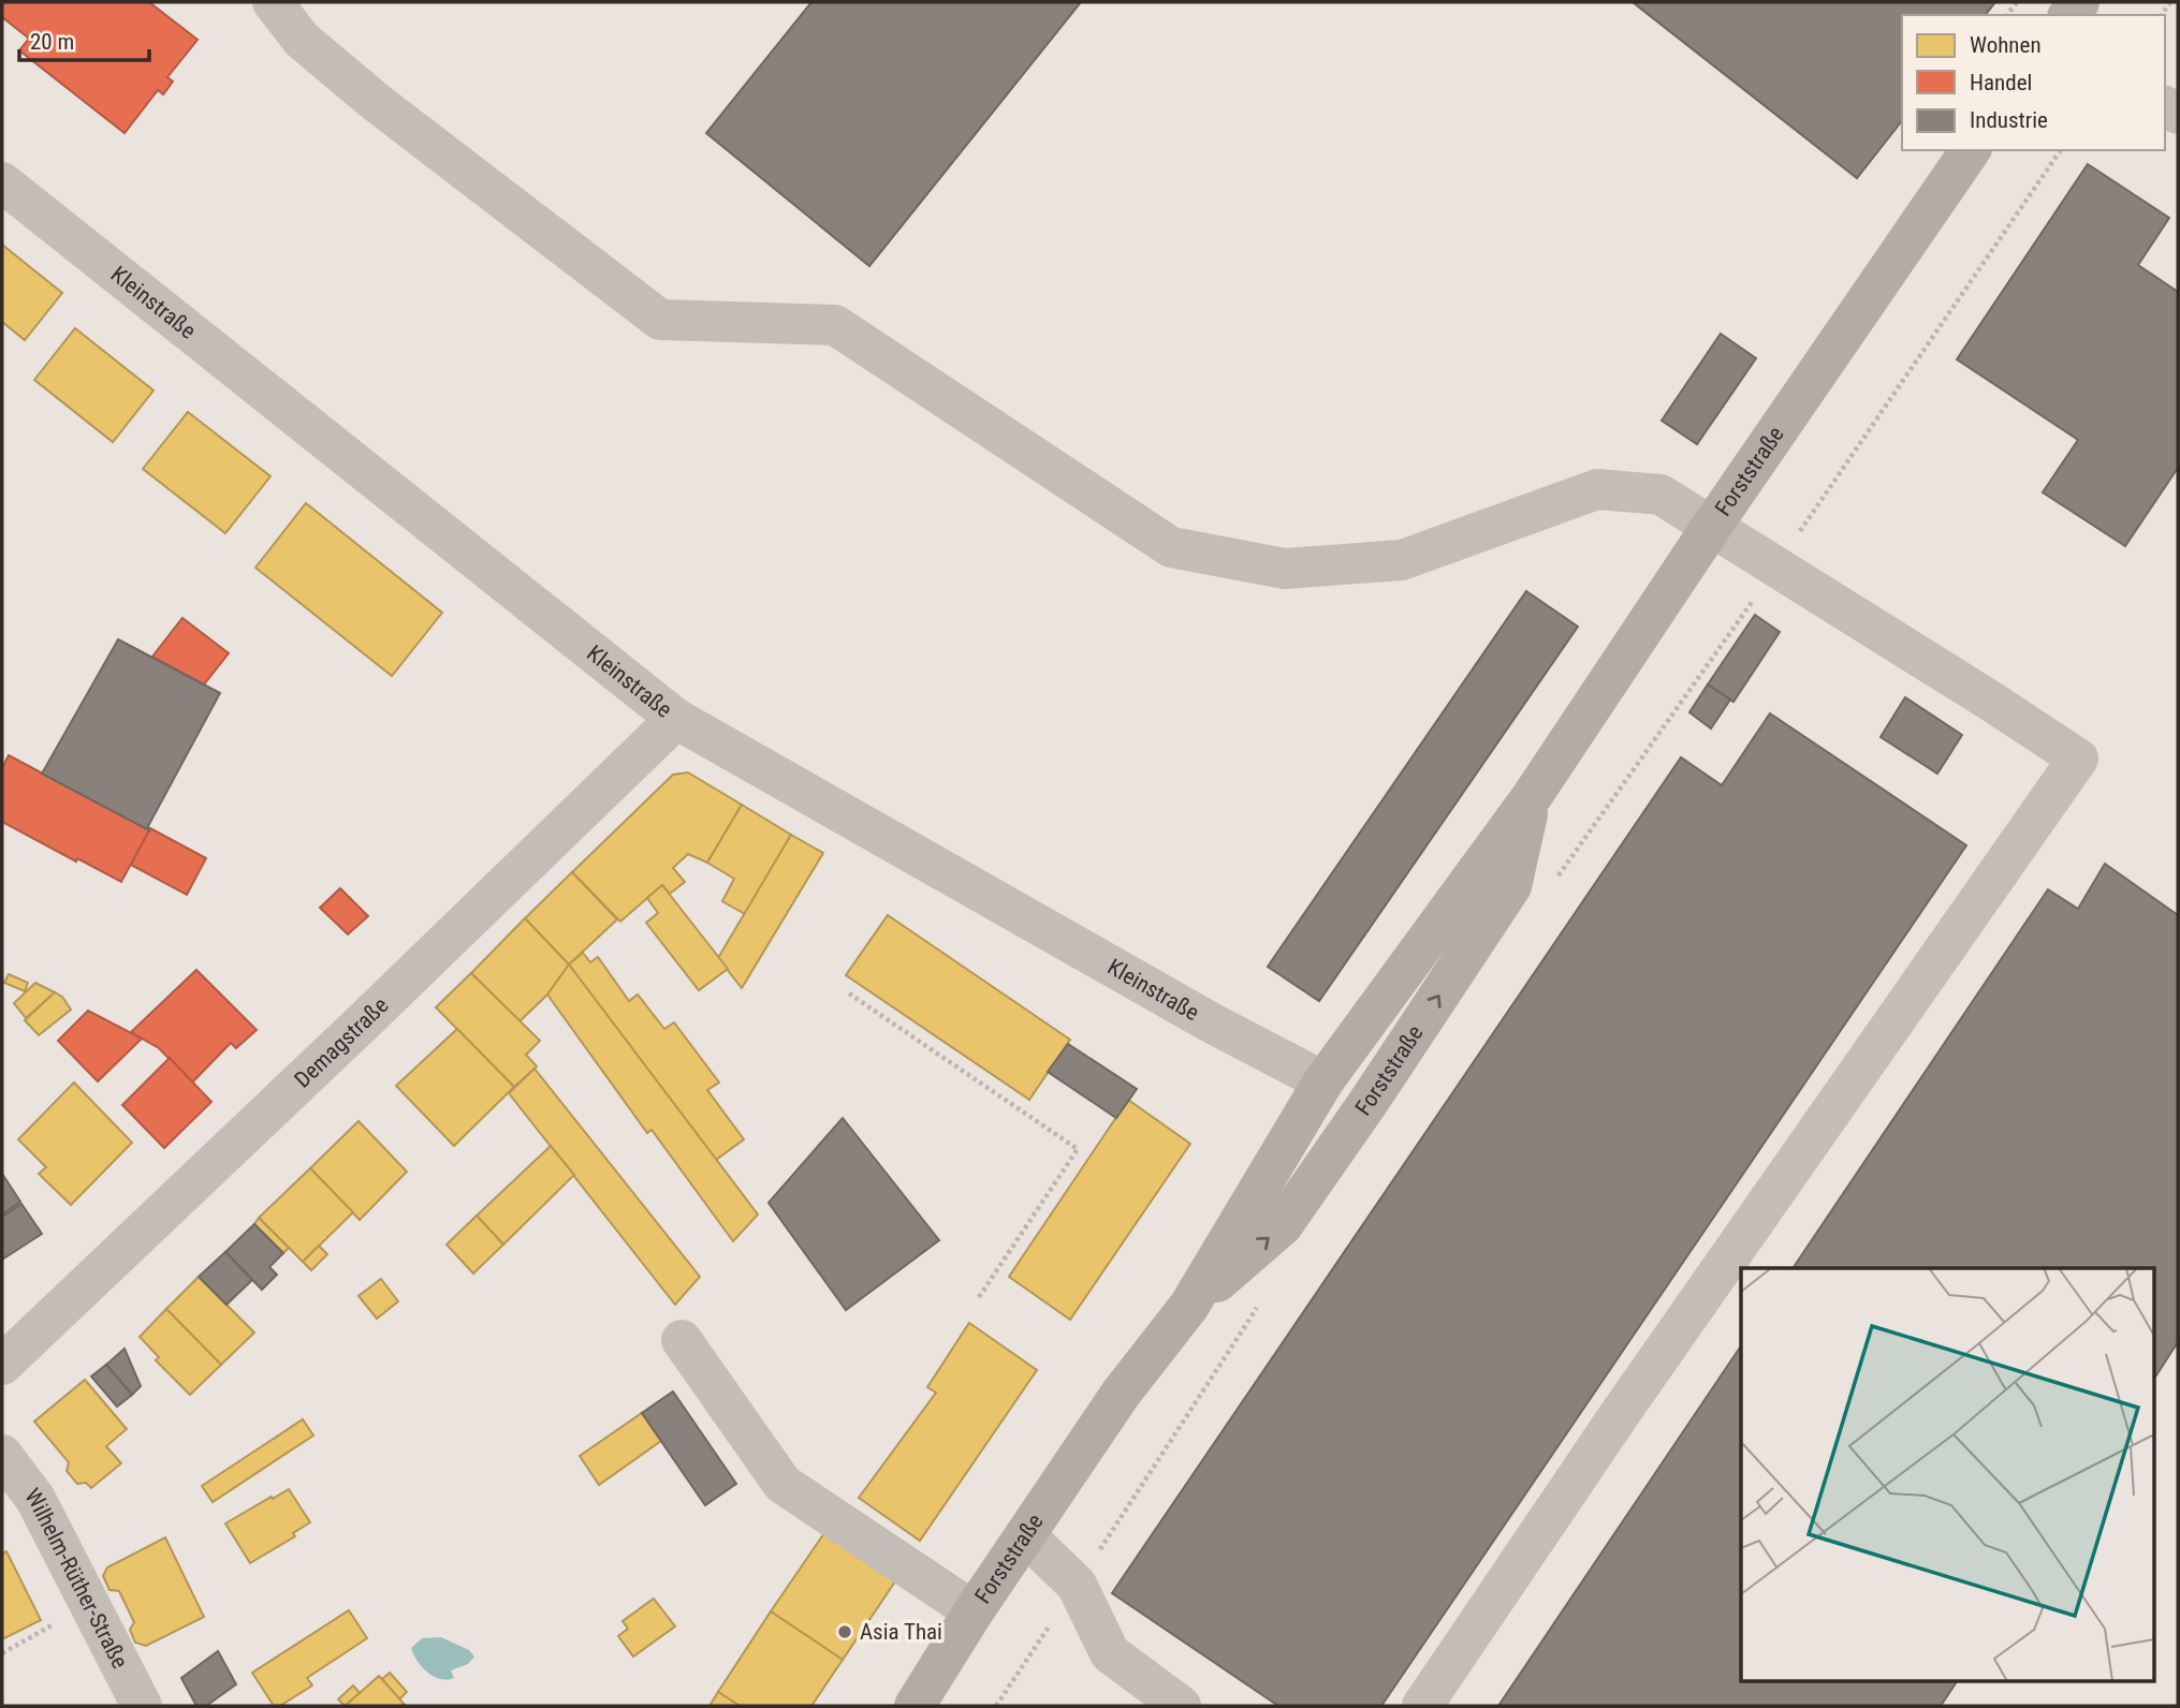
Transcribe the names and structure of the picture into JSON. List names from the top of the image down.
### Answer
{
  "streets": {
    "main road": ["Forststraße"],
    "street": ["Kleinstraße", "Demagstraße", "Wilhelm-Rüther-Straße"]
  },
  "crossings": [
    ["Kleinstraße", "Forststraße"],
    ["Kleinstraße", "Demagstraße"]
  ],
  "places": ["Asia Thai"],
  "legend": ["Wohnen", "Handel", "Industrie"],
  "scale_bar": "20 m"
}
